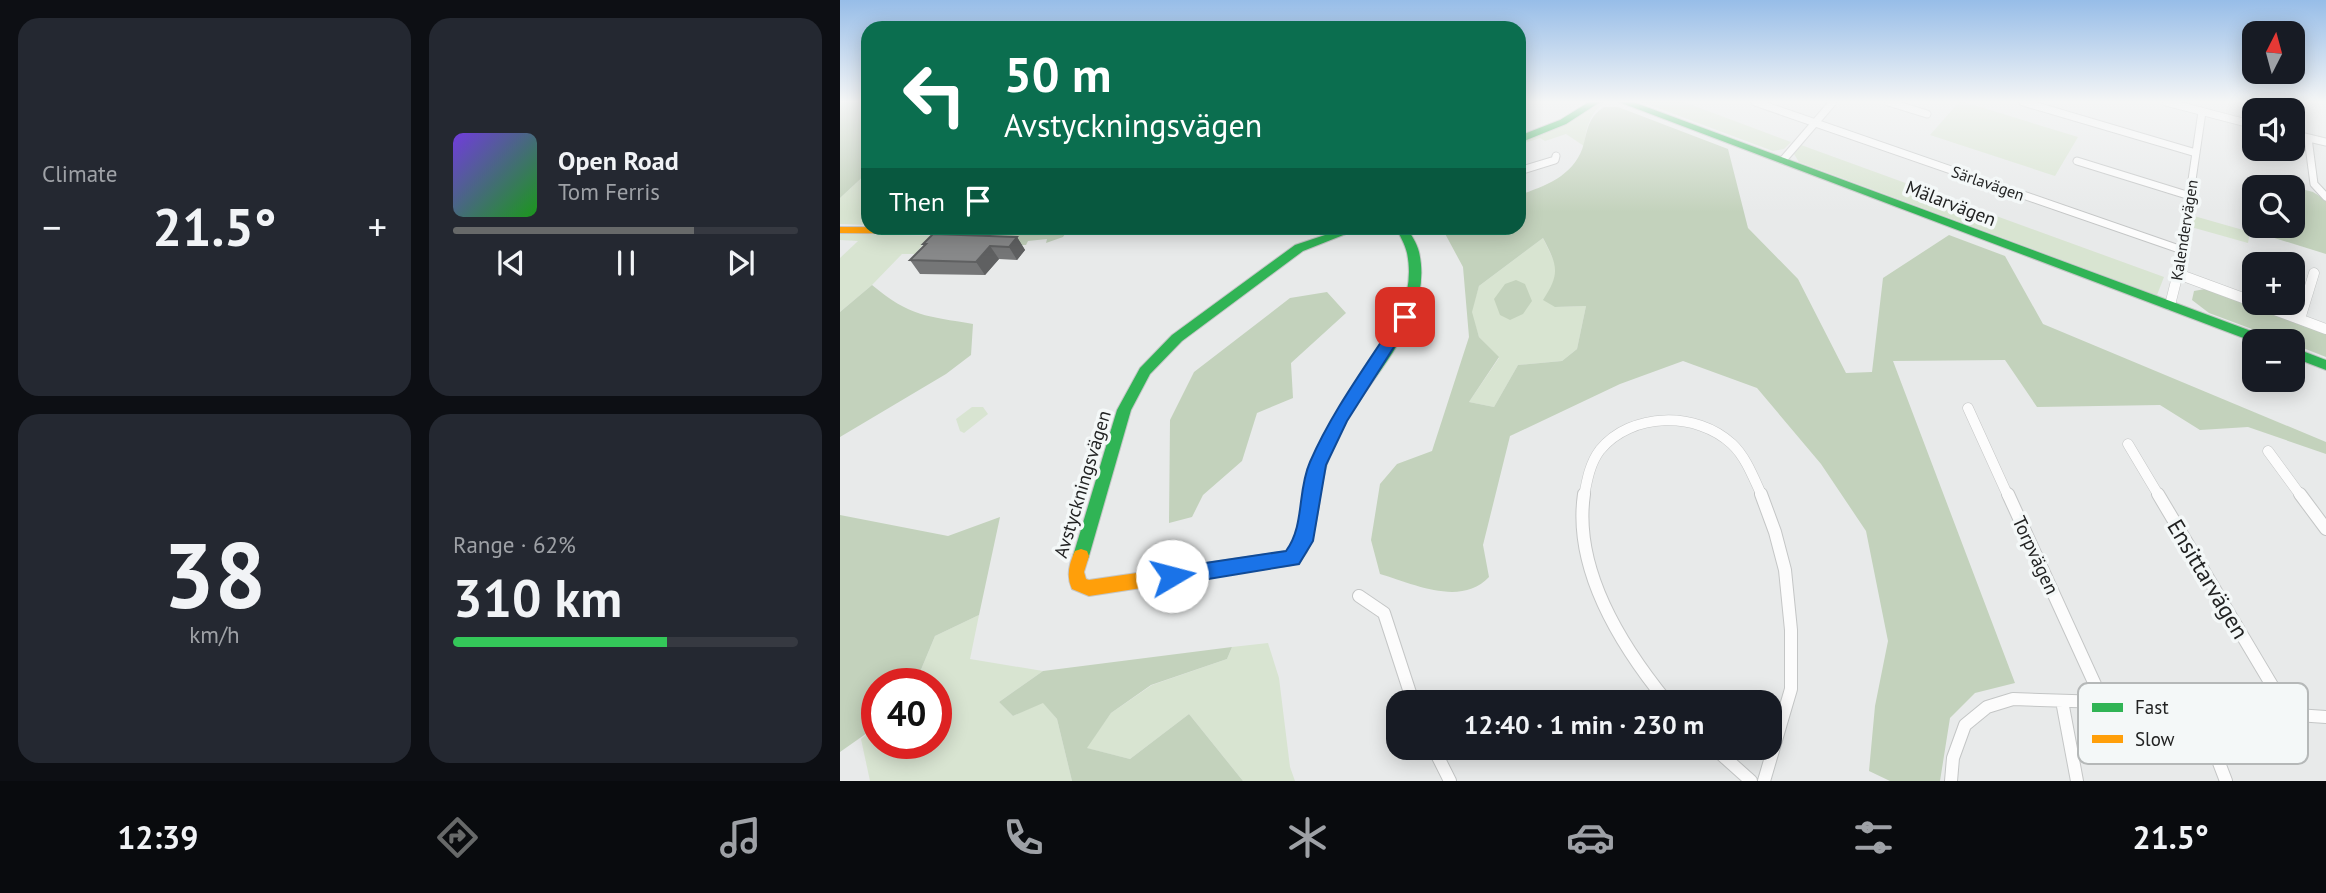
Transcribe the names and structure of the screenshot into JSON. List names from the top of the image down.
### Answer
{
  "streets": {
    "street": [
      "Särlavägen",
      "Mälarvägen",
      "Kalendervägen",
      "Avstyckningsvägen",
      "Torpvägen",
      "Ensittarvägen"
    ]
  },
  "crossings": [
    ["Särlavägen", "Kalendervägen"],
    ["Mälarvägen", "Kalendervägen"]
  ],
  "legend": ["Fast", "Slow"],
  "north": "top",
  "page": {
    "tile": [
      "Climate",
      ["38", "km/h"],
      ["Range · 62%", "310 km"]
    ],
    "map_buttons": ["+", "−"],
    "turn": ["50 m", "Avstyckningsvägen"],
    "song": ["Open Road", "Tom Ferris"],
    "then": "Then",
    "heat": ["−", "21.5°", "+"],
    "limit": "40",
    "trip": "12:40 · 1 min · 230 m",
    "tabs": ["12:39", "21.5°"]
  }
}
